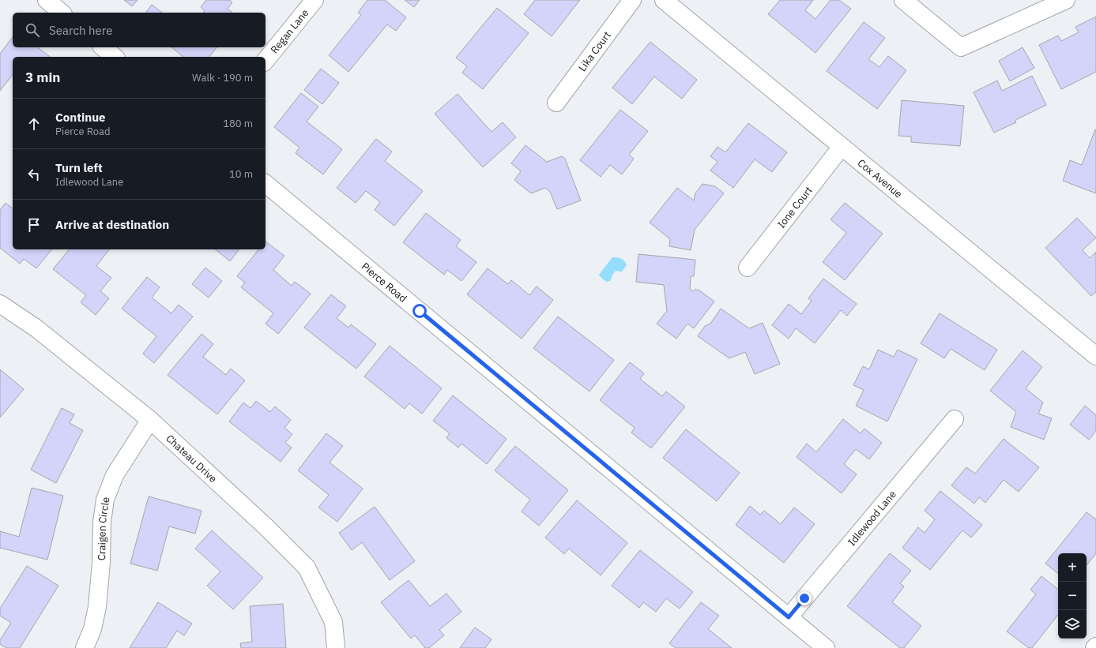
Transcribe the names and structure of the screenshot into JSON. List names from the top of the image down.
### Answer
{
  "streets": {
    "street": [
      "Regan Lane",
      "Lika Court",
      "Cox Avenue",
      "Ione Court",
      "Pierce Road",
      "Chateau Drive",
      "Idlewood Lane",
      "Craigen Circle"
    ]
  },
  "crossings": [
    ["Cox Avenue", "Ione Court"],
    ["Pierce Road", "Idlewood Lane"],
    ["Chateau Drive", "Craigen Circle"]
  ],
  "page": {
    "search": "Search here",
    "heading": ["3 min", "Walk · 190 m"],
    "list": [
      ["Continue", "Pierce Road", "180 m"],
      ["Turn left", "Idlewood Lane", "10 m"],
      "Arrive at destination"
    ],
    "map_buttons": ["+", "−"]
  }
}
